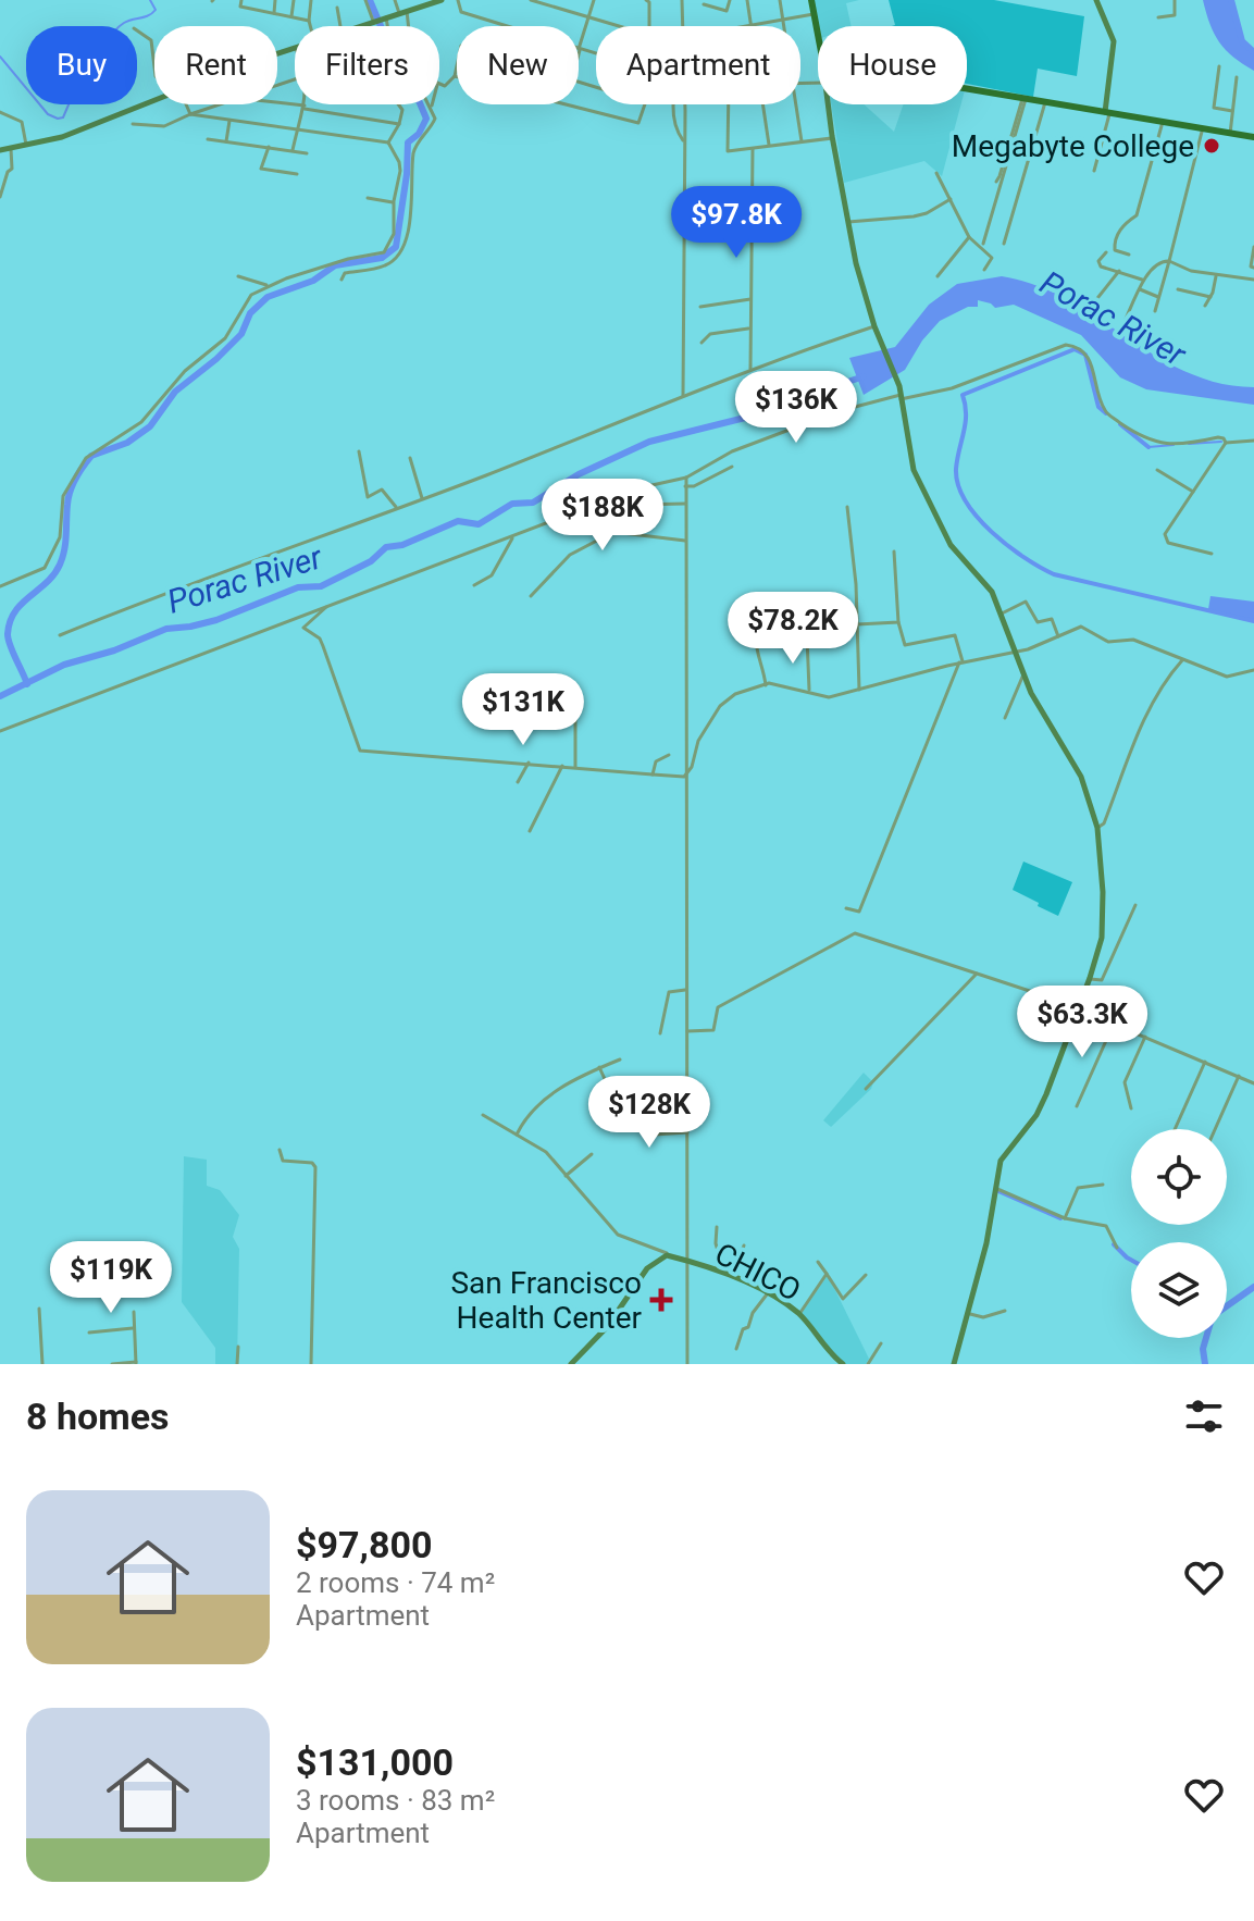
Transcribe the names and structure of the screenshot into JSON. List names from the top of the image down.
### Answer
{
  "streets": {
    "street": ["CHICO"]
  },
  "water": ["Porac River"],
  "places": {
    "other": ["Megabyte College"],
    "health": ["San Francisco Health Center"]
  },
  "page": {
    "chip": [
      "Buy",
      "Rent",
      "Filters",
      "New",
      "Apartment",
      "House"
    ],
    "price": [
      "$97.8K",
      "$136K",
      "$188K",
      "$78.2K",
      "$131K",
      "$63.3K",
      "$128K",
      "$119K"
    ],
    "heading": "8 homes",
    "list": [
      {
        "name": "$97,800",
        "note": "2 rooms · 74 m² · Apartment"
      },
      {
        "name": "$131,000",
        "note": "3 rooms · 83 m² · Apartment"
      }
    ]
  }
}
